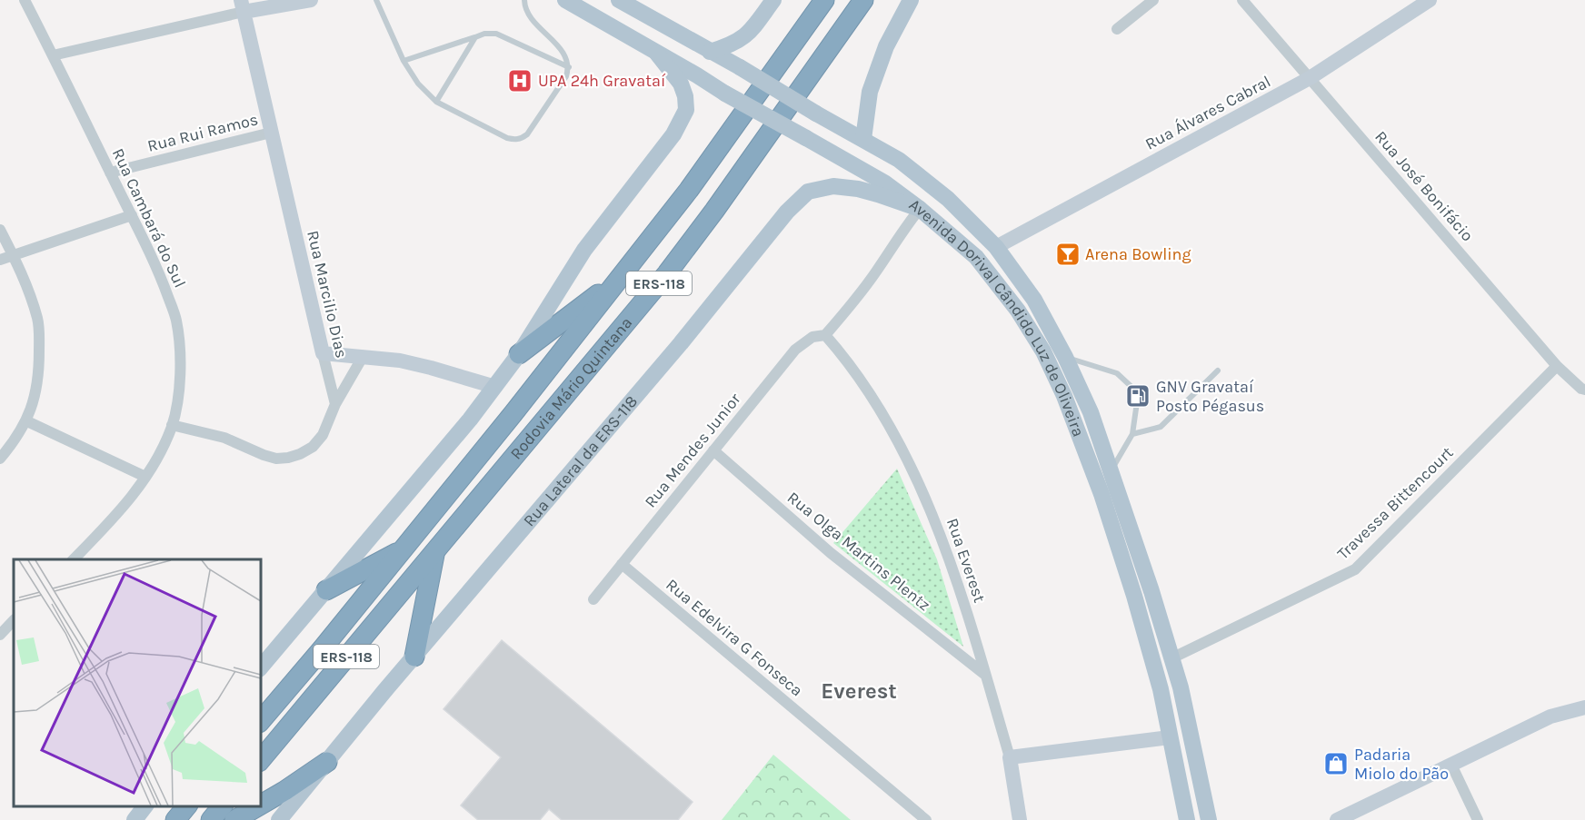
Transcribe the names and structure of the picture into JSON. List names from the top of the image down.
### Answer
{
  "streets": {
    "highway": ["ERS-118", "Rodovia Mário Quintana"],
    "main road": ["Avenida Dorival Cândido Luz de Oliveira", "Rua Lateral da ERS-118"],
    "street": [
      "Rua Álvares Cabral",
      "Rua Rui Ramos",
      "Rua José Bonifácio",
      "Rua Cambará do Sul",
      "Rua Marcilio Dias",
      "Rua Mendes Junior",
      "Travessa Bittencourt",
      "Rua Olga Martins Plentz",
      "Rua Everest",
      "Rua Edelvira G Fonseca"
    ]
  },
  "crossings": [
    ["Rua Álvares Cabral", "Rua José Bonifácio"],
    ["Rua Álvares Cabral", "Avenida Dorival Cândido Luz de Oliveira"],
    ["Rua Rui Ramos", "Rua Cambará do Sul"],
    ["Rua Rui Ramos", "Rua Marcilio Dias"],
    ["Rua José Bonifácio", "Travessa Bittencourt"],
    ["Avenida Dorival Cândido Luz de Oliveira", "Rua Lateral da ERS-118"],
    ["Avenida Dorival Cândido Luz de Oliveira", "Travessa Bittencourt"],
    ["Rua Mendes Junior", "Rua Olga Martins Plentz"],
    ["Rua Mendes Junior", "Rua Everest"],
    ["Rua Mendes Junior", "Rua Edelvira G Fonseca"],
    ["Rua Olga Martins Plentz", "Rua Everest"]
  ],
  "districts": ["Everest"],
  "places": {
    "hospital": ["UPA 24h Gravataí"],
    "bar": ["Arena Bowling"],
    "fuel station": ["GNV Gravataí Posto Pégasus"],
    "shop": ["Padaria Miolo do Pão"]
  }
}
